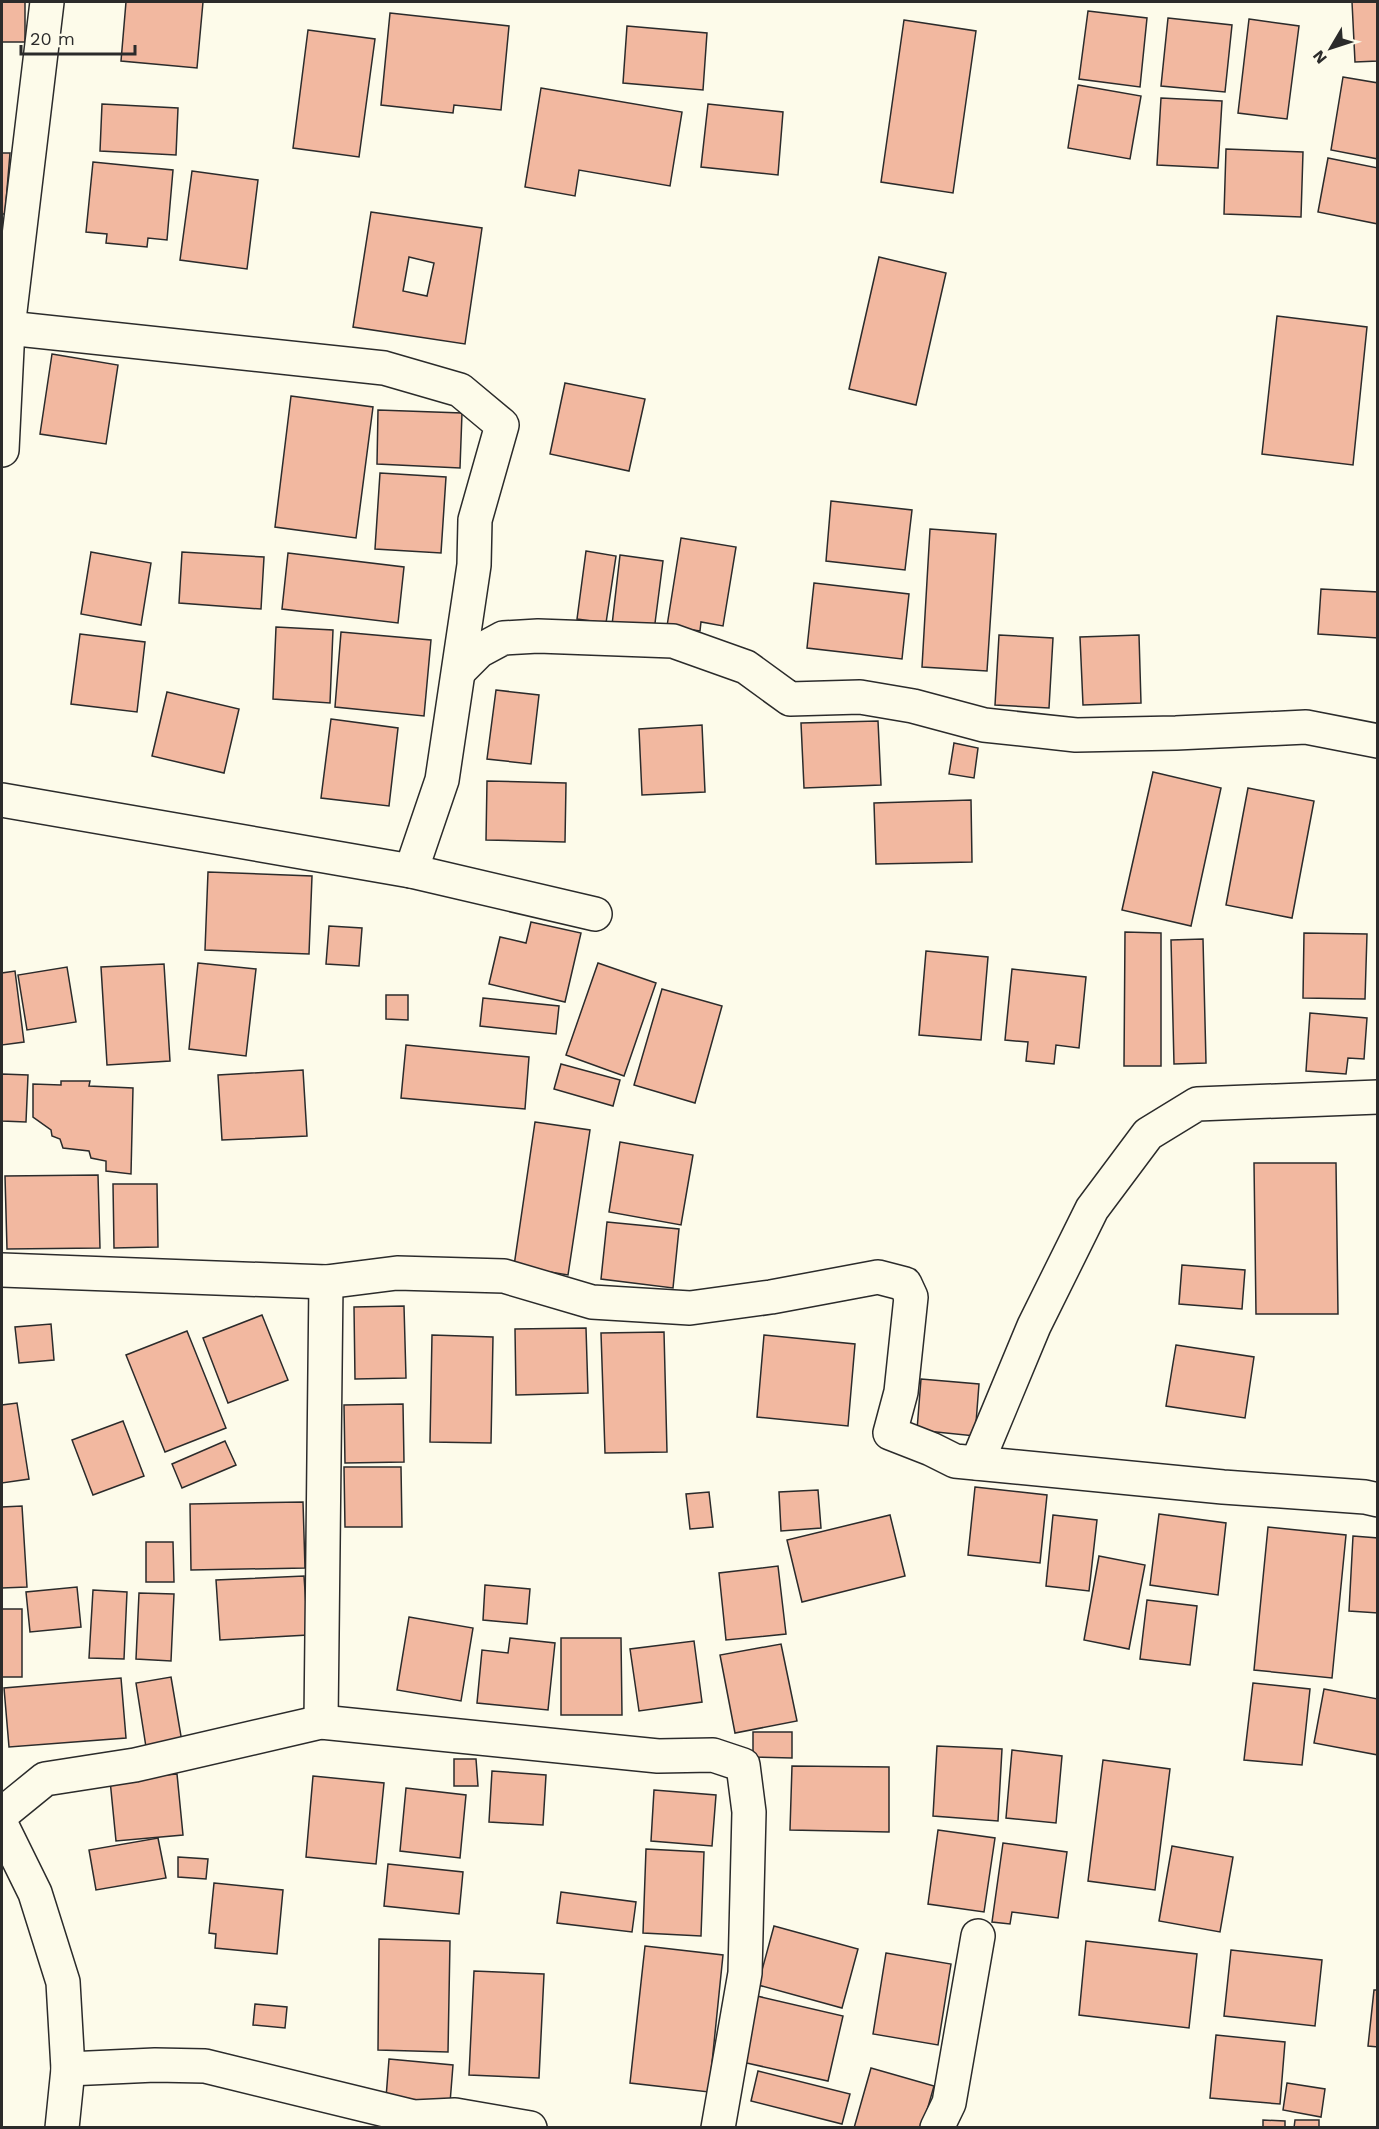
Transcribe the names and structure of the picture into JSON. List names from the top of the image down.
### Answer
{
  "scale_bar": "20 m",
  "north": "bottom left"
}
